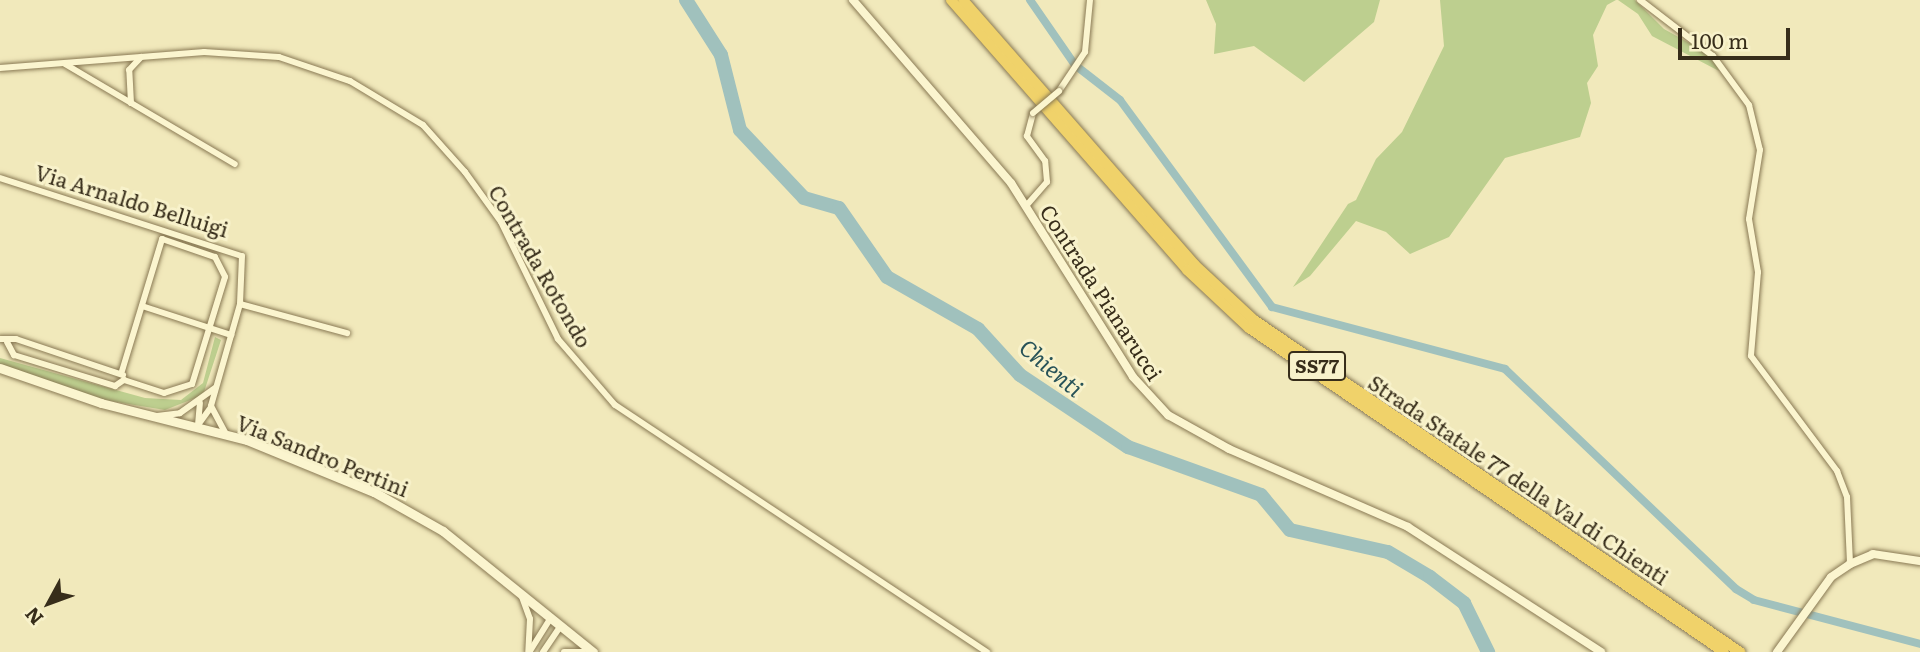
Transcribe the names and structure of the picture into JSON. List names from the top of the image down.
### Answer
{
  "streets": {
    "highway": ["SS77", "Strada Statale 77 della Val di Chienti"],
    "main road": ["Via Sandro Pertini"],
    "street": ["Via Arnaldo Belluigi", "Contrada Rotondo", "Contrada Pianarucci"]
  },
  "crossings": [
    ["Via Arnaldo Belluigi", "Via Sandro Pertini"]
  ],
  "water": ["Chienti"],
  "scale_bar": "100 m",
  "north": "bottom left"
}
